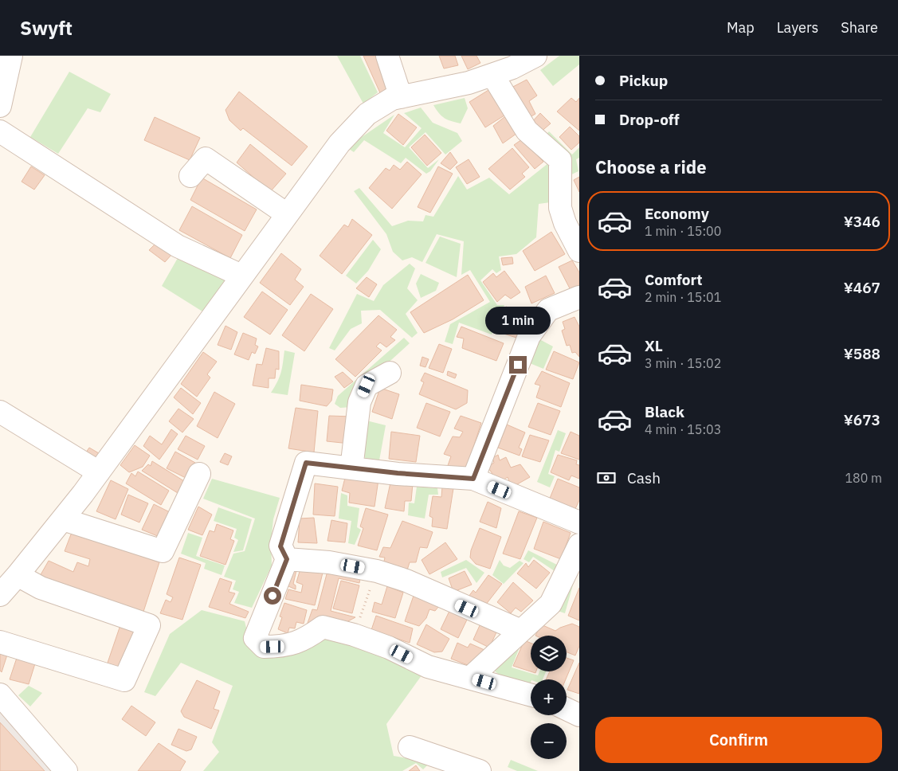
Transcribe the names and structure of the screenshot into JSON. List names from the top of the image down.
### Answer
{
  "page": {
    "header": "Swyft",
    "nav": ["Map", "Layers", "Share"],
    "banner": ["Pickup", "Drop-off"],
    "heading": "Choose a ride",
    "list": [
      {
        "name": "Economy",
        "note": "1 min · 15:00",
        "value": "¥346"
      },
      {
        "name": "Comfort",
        "note": "2 min · 15:01",
        "value": "¥467"
      },
      {
        "name": "XL",
        "note": "3 min · 15:02",
        "value": "¥588"
      },
      {
        "name": "Black",
        "note": "4 min · 15:03",
        "value": "¥673"
      }
    ],
    "bubble": "1 min",
    "pay": ["Cash", "180 m"],
    "map_buttons": ["+", "−"],
    "buttons": "Confirm"
  }
}
